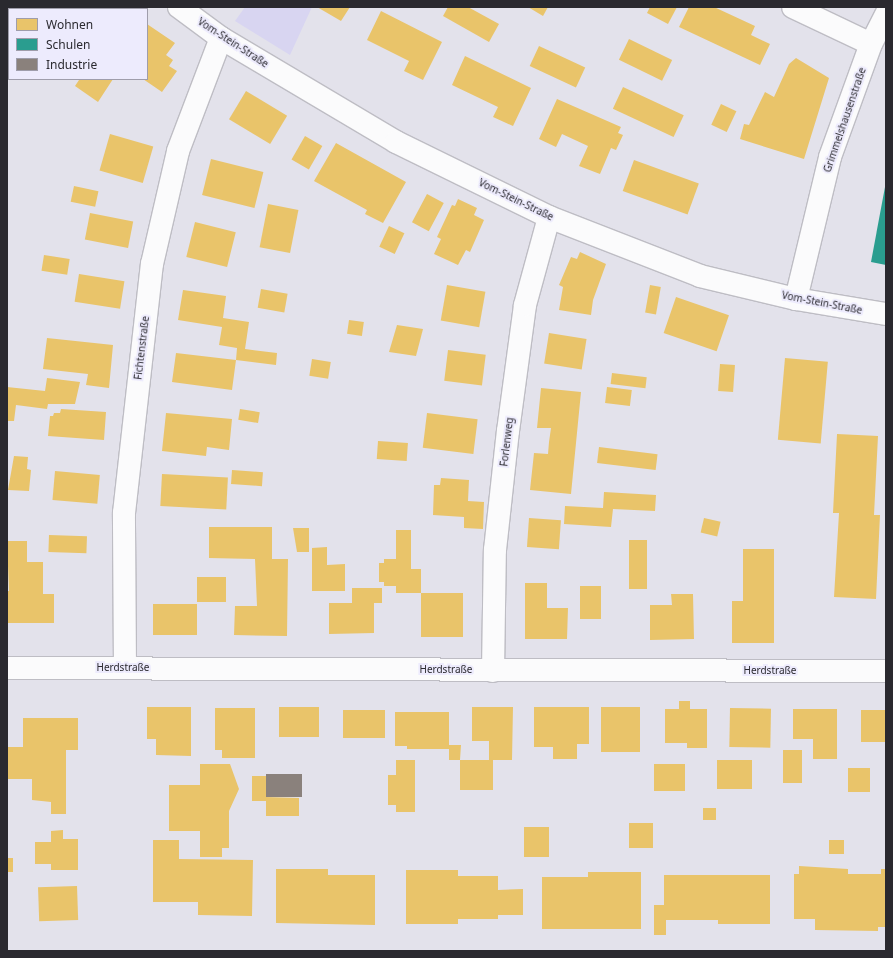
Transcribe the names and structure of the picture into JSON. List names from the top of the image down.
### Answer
{
  "streets": {
    "street": [
      "Vom-Stein-Straße",
      "Grimmelshausenstraße",
      "Fichtenstraße",
      "Forlenweg",
      "Herdstraße"
    ]
  },
  "crossings": [
    ["Vom-Stein-Straße", "Grimmelshausenstraße"],
    ["Vom-Stein-Straße", "Fichtenstraße"],
    ["Vom-Stein-Straße", "Forlenweg"],
    ["Fichtenstraße", "Herdstraße"],
    ["Forlenweg", "Herdstraße"]
  ],
  "legend": ["Wohnen", "Schulen", "Industrie"]
}
